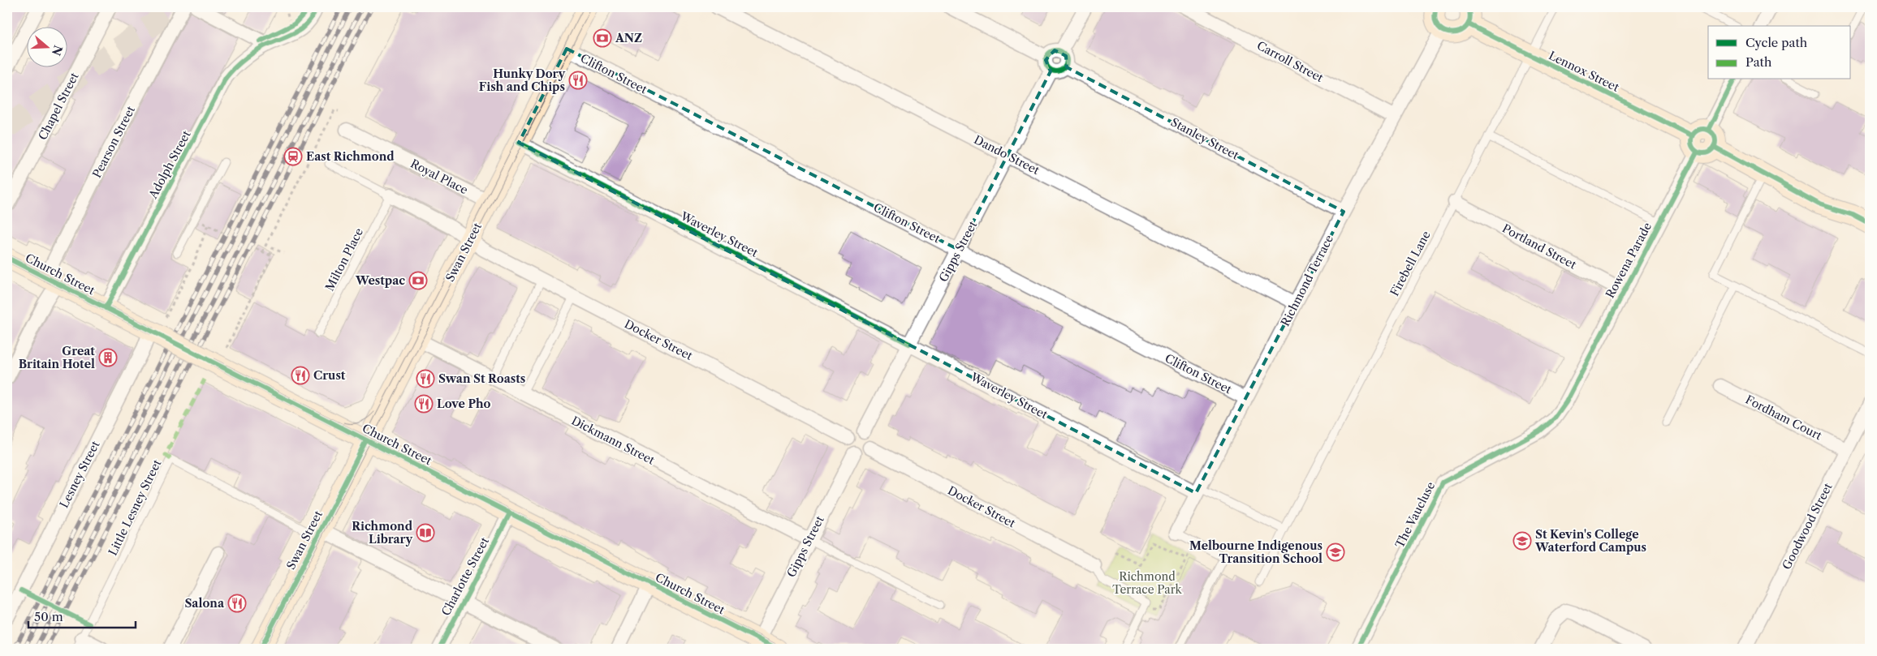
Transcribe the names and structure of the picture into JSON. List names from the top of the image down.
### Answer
{
  "streets": {
    "main road": ["Lennox Street", "Swan Street", "Church Street"],
    "street": [
      "Carroll Street",
      "Clifton Street",
      "Chapel Street",
      "Stanley Street",
      "Pearson Street",
      "Dando Street",
      "Adolph Street",
      "Royal Place",
      "Waverley Street",
      "Portland Street",
      "Gipps Street",
      "Rowena Parade",
      "Richmond Terrace",
      "Docker Street",
      "Fordham Court",
      "Dickmann Street",
      "Lesney Street",
      "The Vaucluse",
      "Goodwood Street",
      "Charlotte Street"
    ],
    "lane": ["Milton Place", "Firebell Lane", "Little Lesney Street"]
  },
  "crossings": [
    ["Carroll Street", "Richmond Terrace"],
    ["Lennox Street", "Rowena Parade"],
    ["Lennox Street", "Firebell Lane"],
    ["Clifton Street", "Gipps Street"],
    ["Clifton Street", "Swan Street"],
    ["Clifton Street", "Richmond Terrace"],
    ["Stanley Street", "Gipps Street"],
    ["Stanley Street", "Richmond Terrace"],
    ["Pearson Street", "Church Street"],
    ["Dando Street", "Gipps Street"],
    ["Dando Street", "Richmond Terrace"],
    ["Adolph Street", "Church Street"],
    ["Royal Place", "Swan Street"],
    ["Waverley Street", "Gipps Street"],
    ["Waverley Street", "Swan Street"],
    ["Waverley Street", "Richmond Terrace"],
    ["Portland Street", "Rowena Parade"],
    ["Portland Street", "Firebell Lane"],
    ["Gipps Street", "Church Street"],
    ["Gipps Street", "Docker Street"],
    ["Gipps Street", "Dickmann Street"],
    ["Swan Street", "Church Street"],
    ["Swan Street", "Docker Street"],
    ["Swan Street", "Dickmann Street"],
    ["Swan Street", "Little Lesney Street"],
    ["Milton Place", "Docker Street"],
    ["Rowena Parade", "The Vaucluse"],
    ["Church Street", "Lesney Street"],
    ["Church Street", "Charlotte Street"],
    ["Fordham Court", "Goodwood Street"]
  ],
  "parks": ["Richmond Terrace Park"],
  "places": {
    "bank": ["ANZ", "Westpac"],
    "restaurant": [
      "Hunky Dory Fish and Chips",
      "Crust",
      "Swan St Roasts",
      "Love Pho",
      "Salona"
    ],
    "station": ["East Richmond"],
    "building": ["Great Britain Hotel"],
    "library": ["Richmond Library"],
    "school or university": ["St Kevin's College Waterford Campus", "Melbourne Indigenous Transition School"]
  },
  "legend": ["Cycle path", "Path"],
  "scale_bar": "50 m",
  "north": "right"
}
